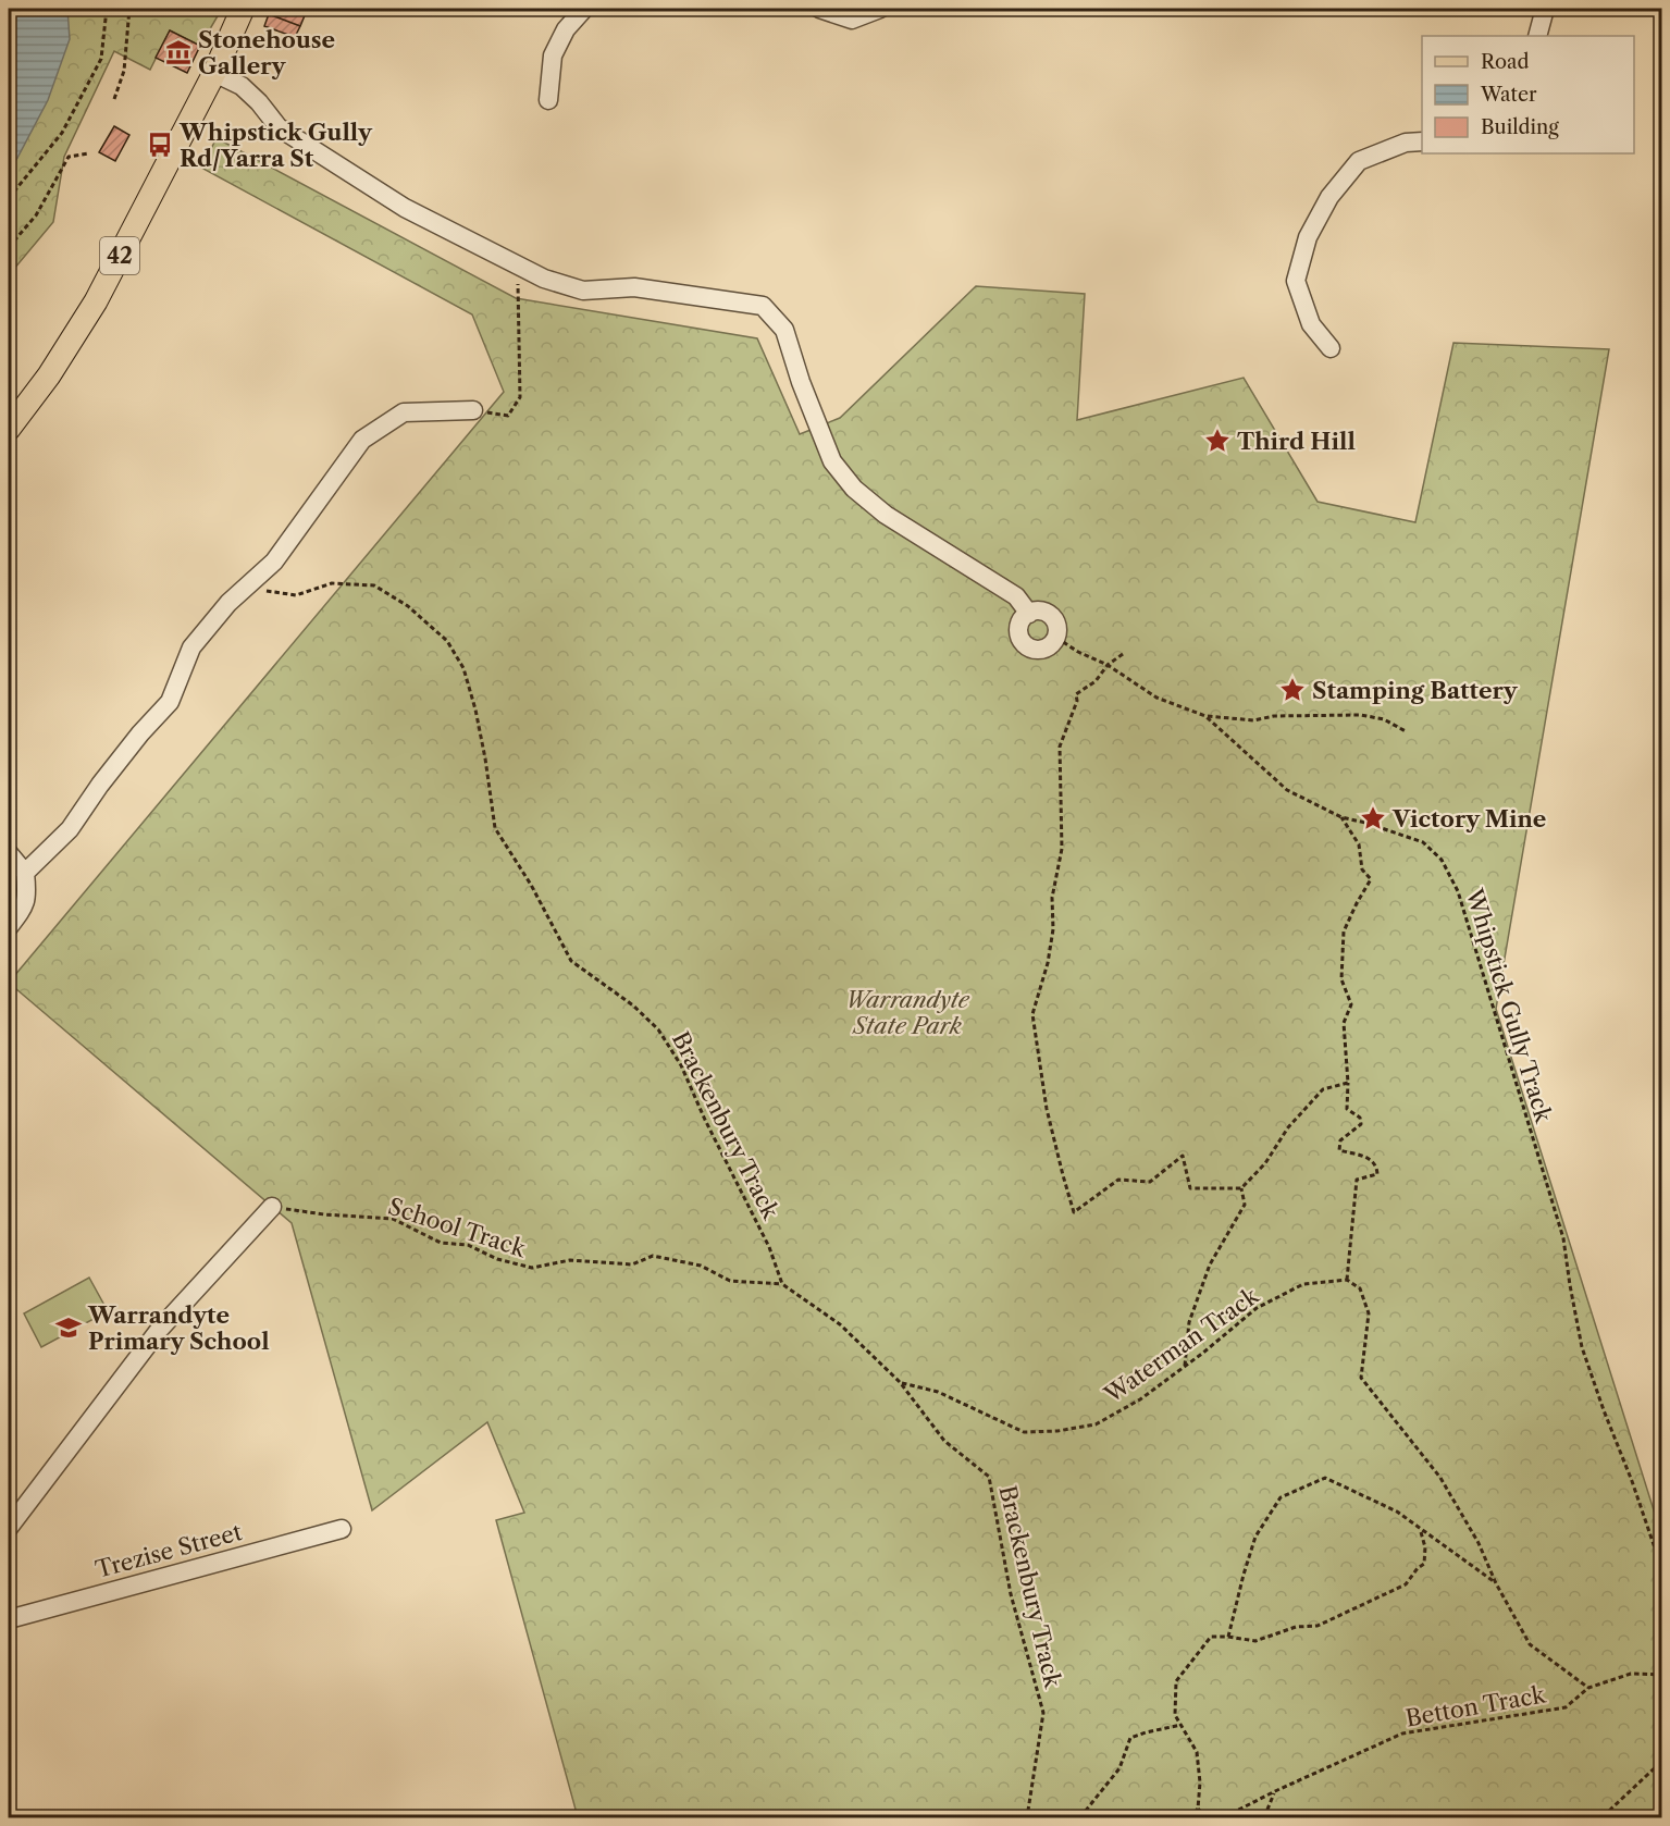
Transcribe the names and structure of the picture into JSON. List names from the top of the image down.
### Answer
{
  "streets": {
    "main road": ["42"],
    "street": ["Trezise Street"],
    "path": [
      "Whipstick Gully Track",
      "Brackenbury Track",
      "School Track",
      "Waterman Track",
      "Betton Track"
    ]
  },
  "crossings": [
    ["Brackenbury Track", "School Track"],
    ["Brackenbury Track", "Waterman Track"]
  ],
  "parks": ["Warrandyte State Park"],
  "places": {
    "museum": ["Stonehouse Gallery"],
    "bus stop": ["Whipstick Gully Rd/Yarra St"],
    "place": ["Third Hill", "Stamping Battery", "Victory Mine"],
    "school or university": ["Warrandyte Primary School"]
  },
  "legend": ["Road", "Water", "Building"]
}
